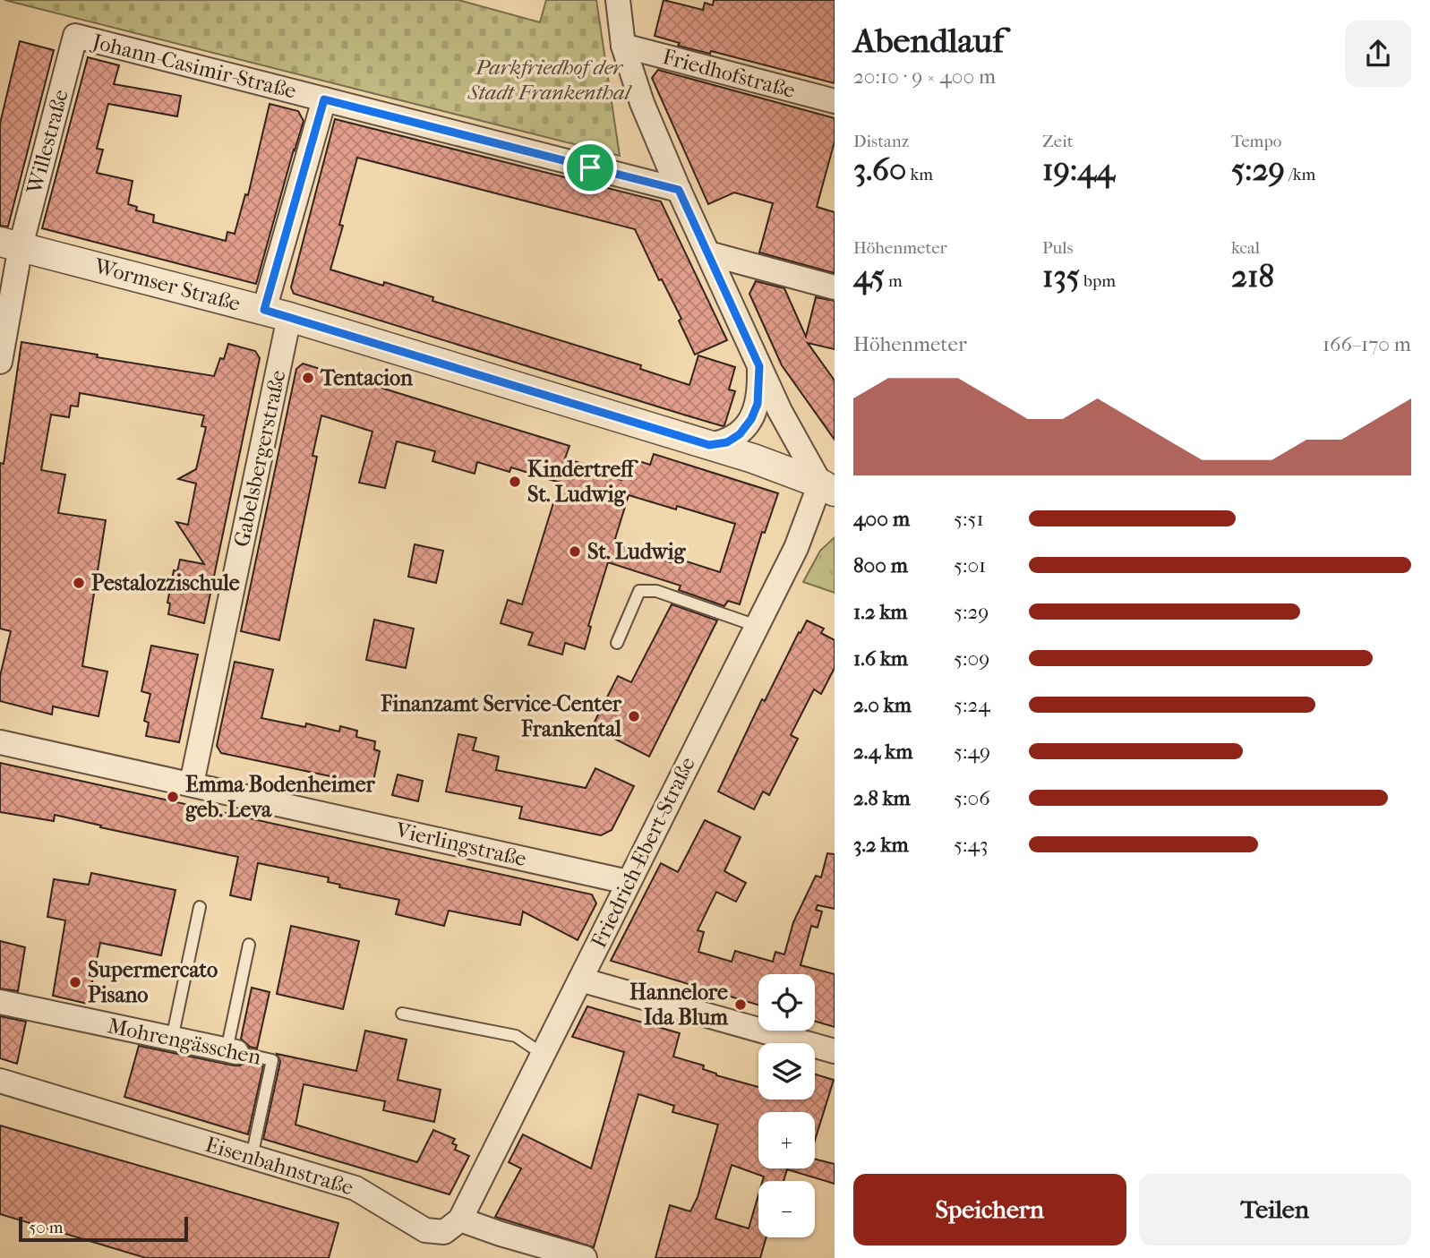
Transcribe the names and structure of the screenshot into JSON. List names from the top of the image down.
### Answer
{
  "streets": {
    "street": [
      "Johann-Casimir-Straße",
      "Friedhofstraße",
      "Willestraße",
      "Wormser Straße",
      "Gabelsbergerstraße",
      "Vierlingstraße",
      "Friedrich-Ebert-Straße",
      "Mohrengässchen",
      "Eisenbahnstraße"
    ]
  },
  "crossings": [
    ["Johann-Casimir-Straße", "Willestraße"],
    ["Johann-Casimir-Straße", "Gabelsbergerstraße"],
    ["Willestraße", "Wormser Straße"],
    ["Wormser Straße", "Gabelsbergerstraße"],
    ["Wormser Straße", "Friedrich-Ebert-Straße"],
    ["Gabelsbergerstraße", "Vierlingstraße"],
    ["Vierlingstraße", "Friedrich-Ebert-Straße"],
    ["Friedrich-Ebert-Straße", "Eisenbahnstraße"],
    ["Mohrengässchen", "Eisenbahnstraße"]
  ],
  "parks": ["Parkfriedhof der Stadt Frankenthal"],
  "places": [
    "Tentacion",
    "Kindertreff St. Ludwig",
    "St. Ludwig",
    "Pestalozzischule",
    "Finanzamt Service-Center Frankental",
    "Emma Bodenheimer geb. Leva",
    "Supermercato Pisano",
    "Hannelore Ida Blum"
  ],
  "scale_bar": "50 m",
  "page": {
    "heading": ["Abendlauf", "20:10 · 9 × 400 m"],
    "stats": [
      ["Distanz", "3.60 km"],
      ["Zeit", "19:44"],
      ["Tempo", "5:29 /km"],
      ["Höhenmeter", "45 m"],
      ["Puls", "135 bpm"],
      ["kcal", "218"]
    ],
    "chart": ["Höhenmeter", "166–170 m"],
    "list": [
      {
        "name": "400 m",
        "note": "5:51"
      },
      {
        "name": "800 m",
        "note": "5:01"
      },
      {
        "name": "1.2 km",
        "note": "5:29"
      },
      {
        "name": "1.6 km",
        "note": "5:09"
      },
      {
        "name": "2.0 km",
        "note": "5:24"
      },
      {
        "name": "2.4 km",
        "note": "5:49"
      },
      {
        "name": "2.8 km",
        "note": "5:06"
      },
      {
        "name": "3.2 km",
        "note": "5:43"
      }
    ],
    "map_buttons": ["+", "−"],
    "buttons": ["Speichern", "Teilen"],
    "scale": "50 m"
  }
}
